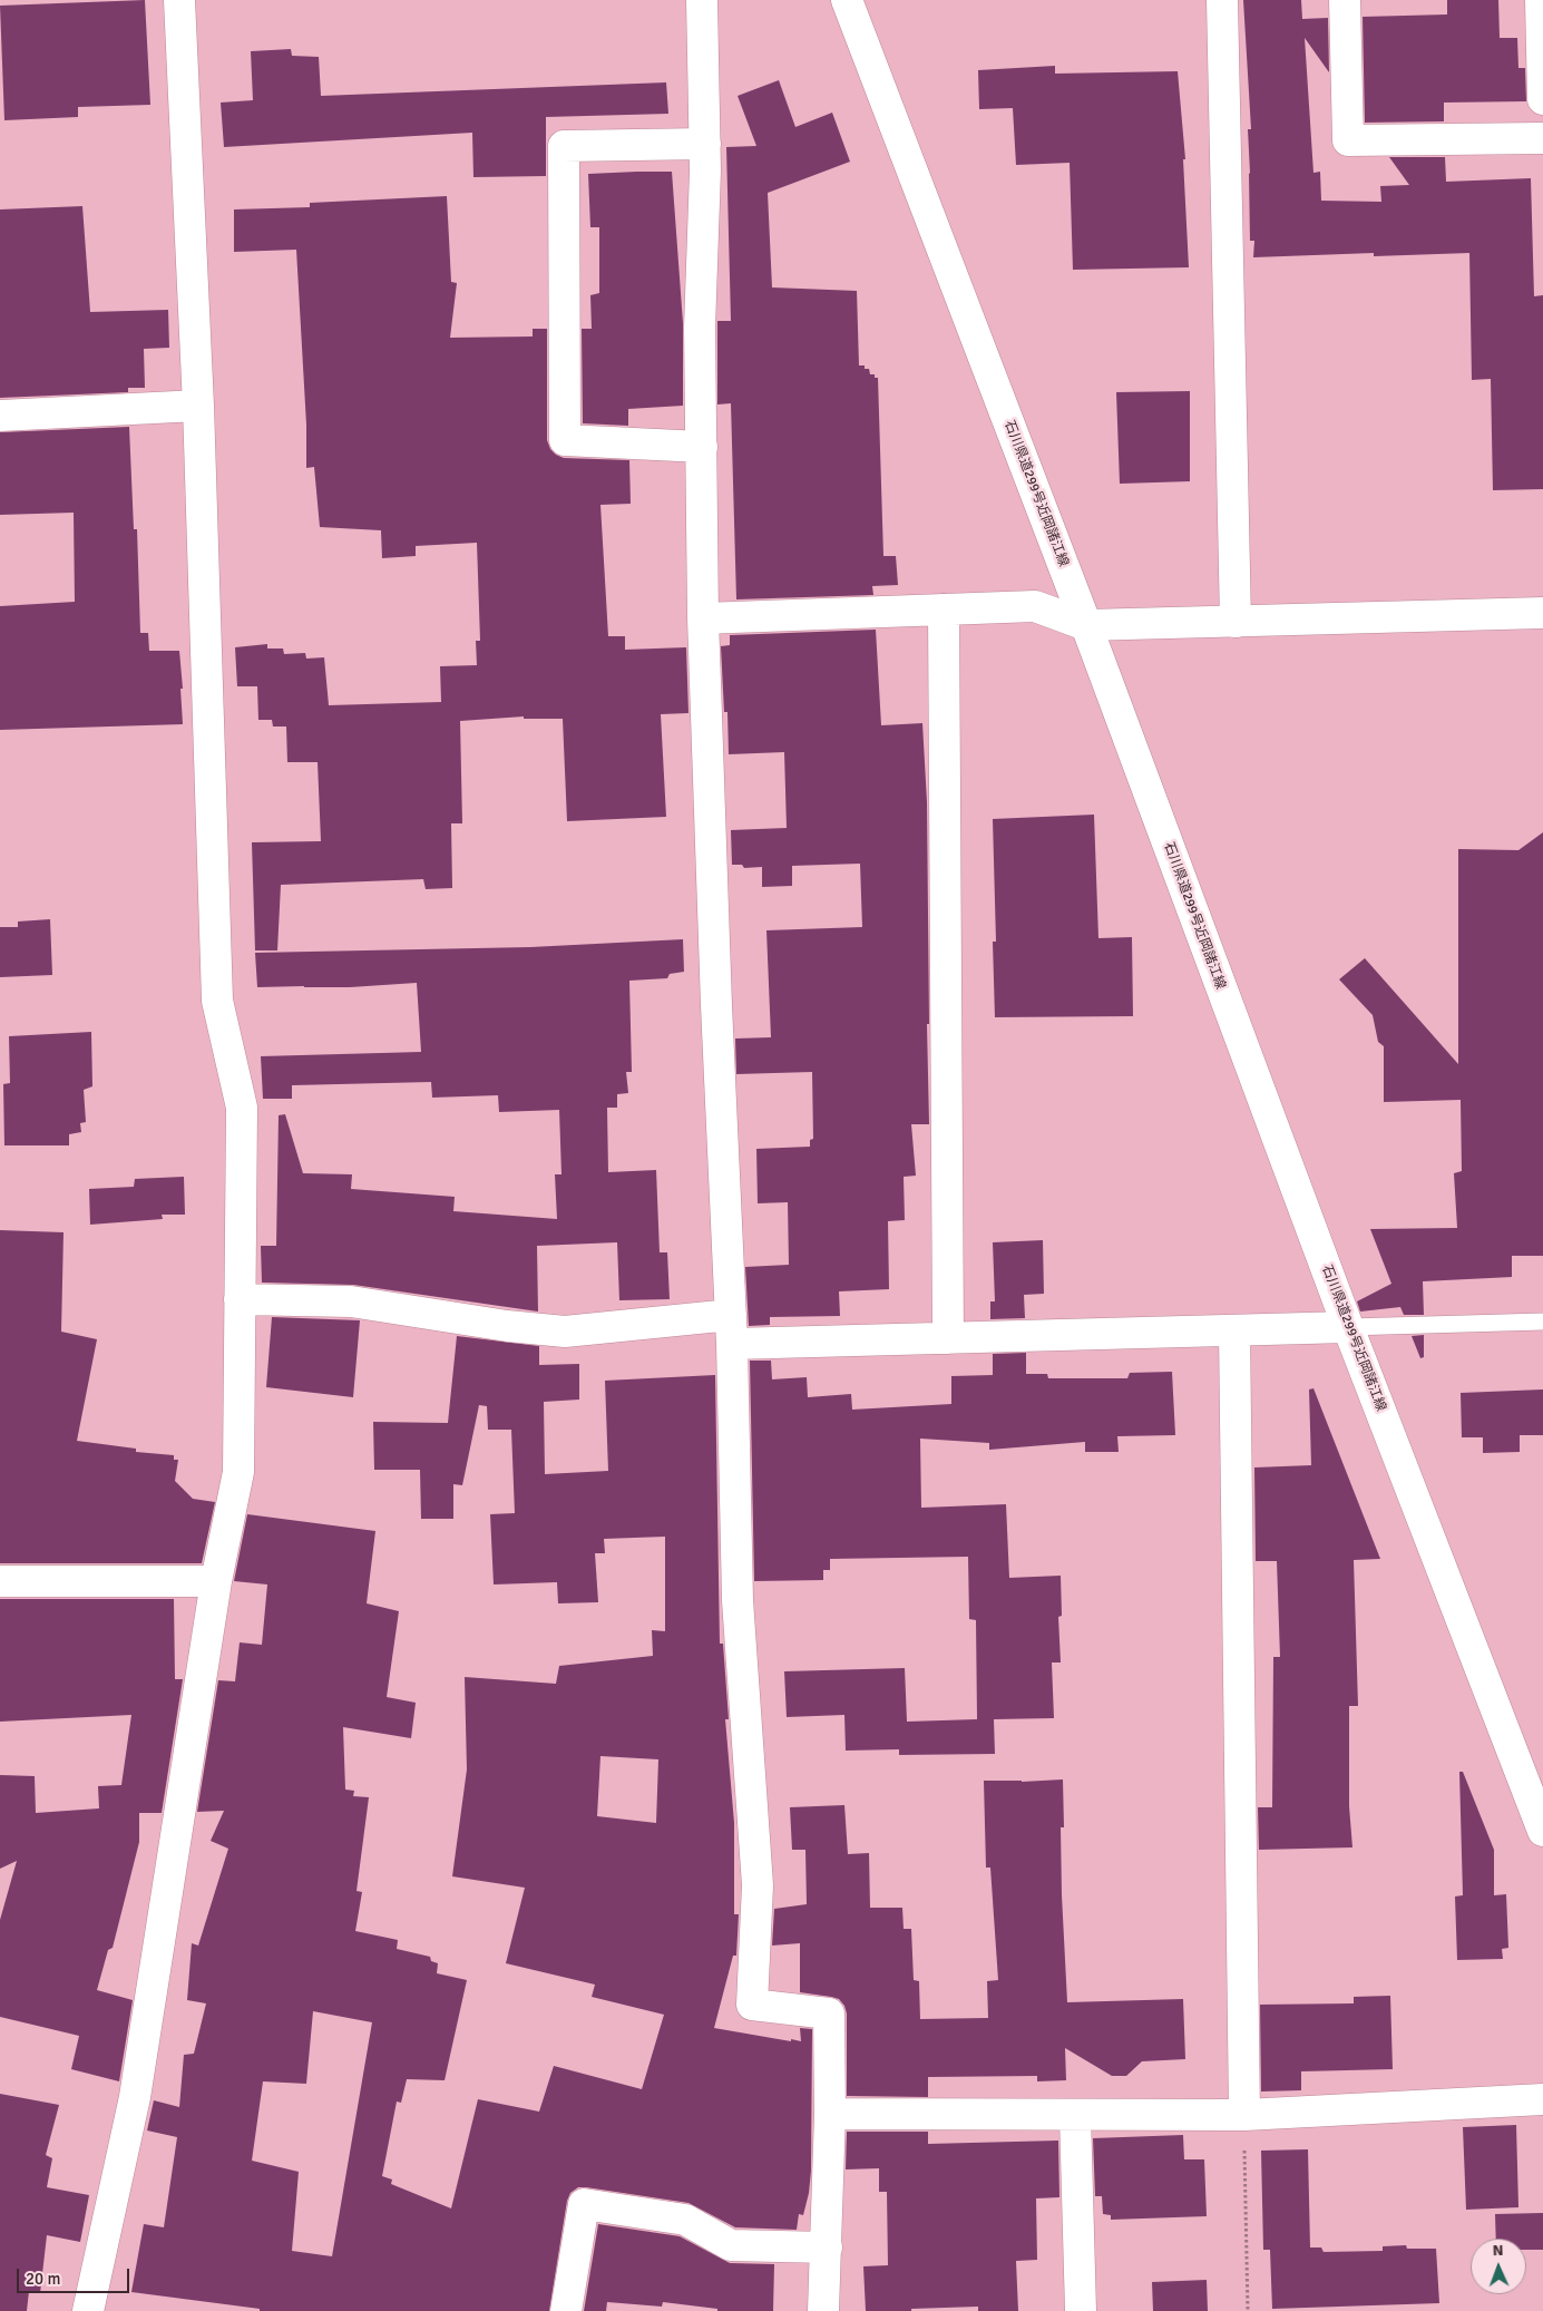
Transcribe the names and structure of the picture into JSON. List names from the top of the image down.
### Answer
{
  "streets": {
    "street": ["石川県道299号近岡諸江線"]
  },
  "scale_bar": "20 m",
  "north": "top"
}
